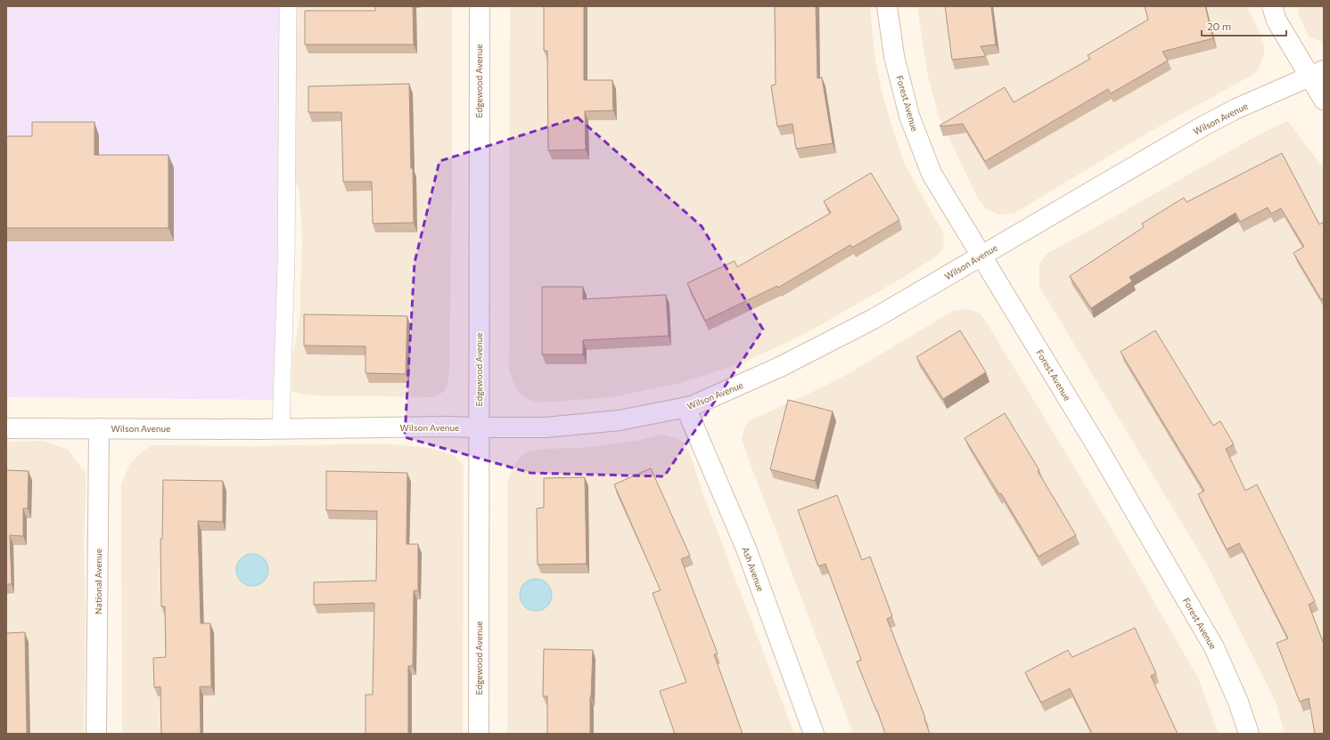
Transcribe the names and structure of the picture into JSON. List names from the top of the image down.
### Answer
{
  "streets": {
    "street": [
      "Edgewood Avenue",
      "Forest Avenue",
      "Wilson Avenue",
      "Ash Avenue",
      "National Avenue"
    ]
  },
  "crossings": [
    ["Edgewood Avenue", "Wilson Avenue"],
    ["Forest Avenue", "Wilson Avenue"],
    ["Wilson Avenue", "Ash Avenue"],
    ["Wilson Avenue", "National Avenue"]
  ],
  "scale_bar": "20 m"
}
